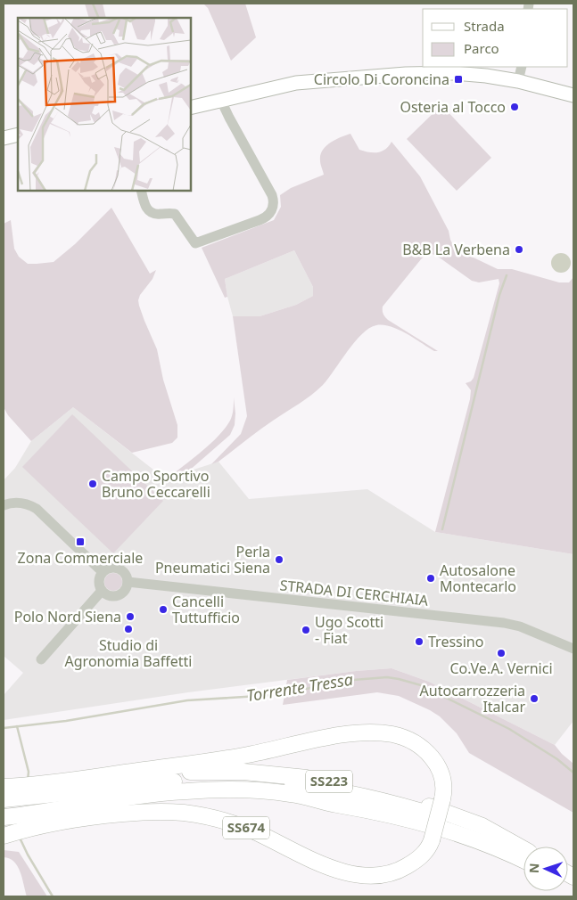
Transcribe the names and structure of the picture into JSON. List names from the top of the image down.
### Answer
{
  "streets": {
    "highway": ["SS223", "SS674"],
    "street": ["STRADA DI CERCHIAIA"]
  },
  "crossings": [
    ["SS223", "SS674"]
  ],
  "water": ["Torrente Tressa"],
  "places": {
    "transit": ["Circolo Di Coroncina", "Zona Commerciale"],
    "other": [
      "Osteria al Tocco",
      "B&B La Verbena",
      "Campo Sportivo Bruno Ceccarelli",
      "Perla Pneumatici Siena",
      "Autosalone Montecarlo",
      "Cancelli Tuttufficio",
      "Polo Nord Siena",
      "Studio di Agronomia Baffetti",
      "Ugo Scotti - Fiat",
      "Tressino",
      "Co.Ve.A. Vernici",
      "Autocarrozzeria Italcar"
    ]
  },
  "legend": ["Strada", "Parco"],
  "north": "left"
}
